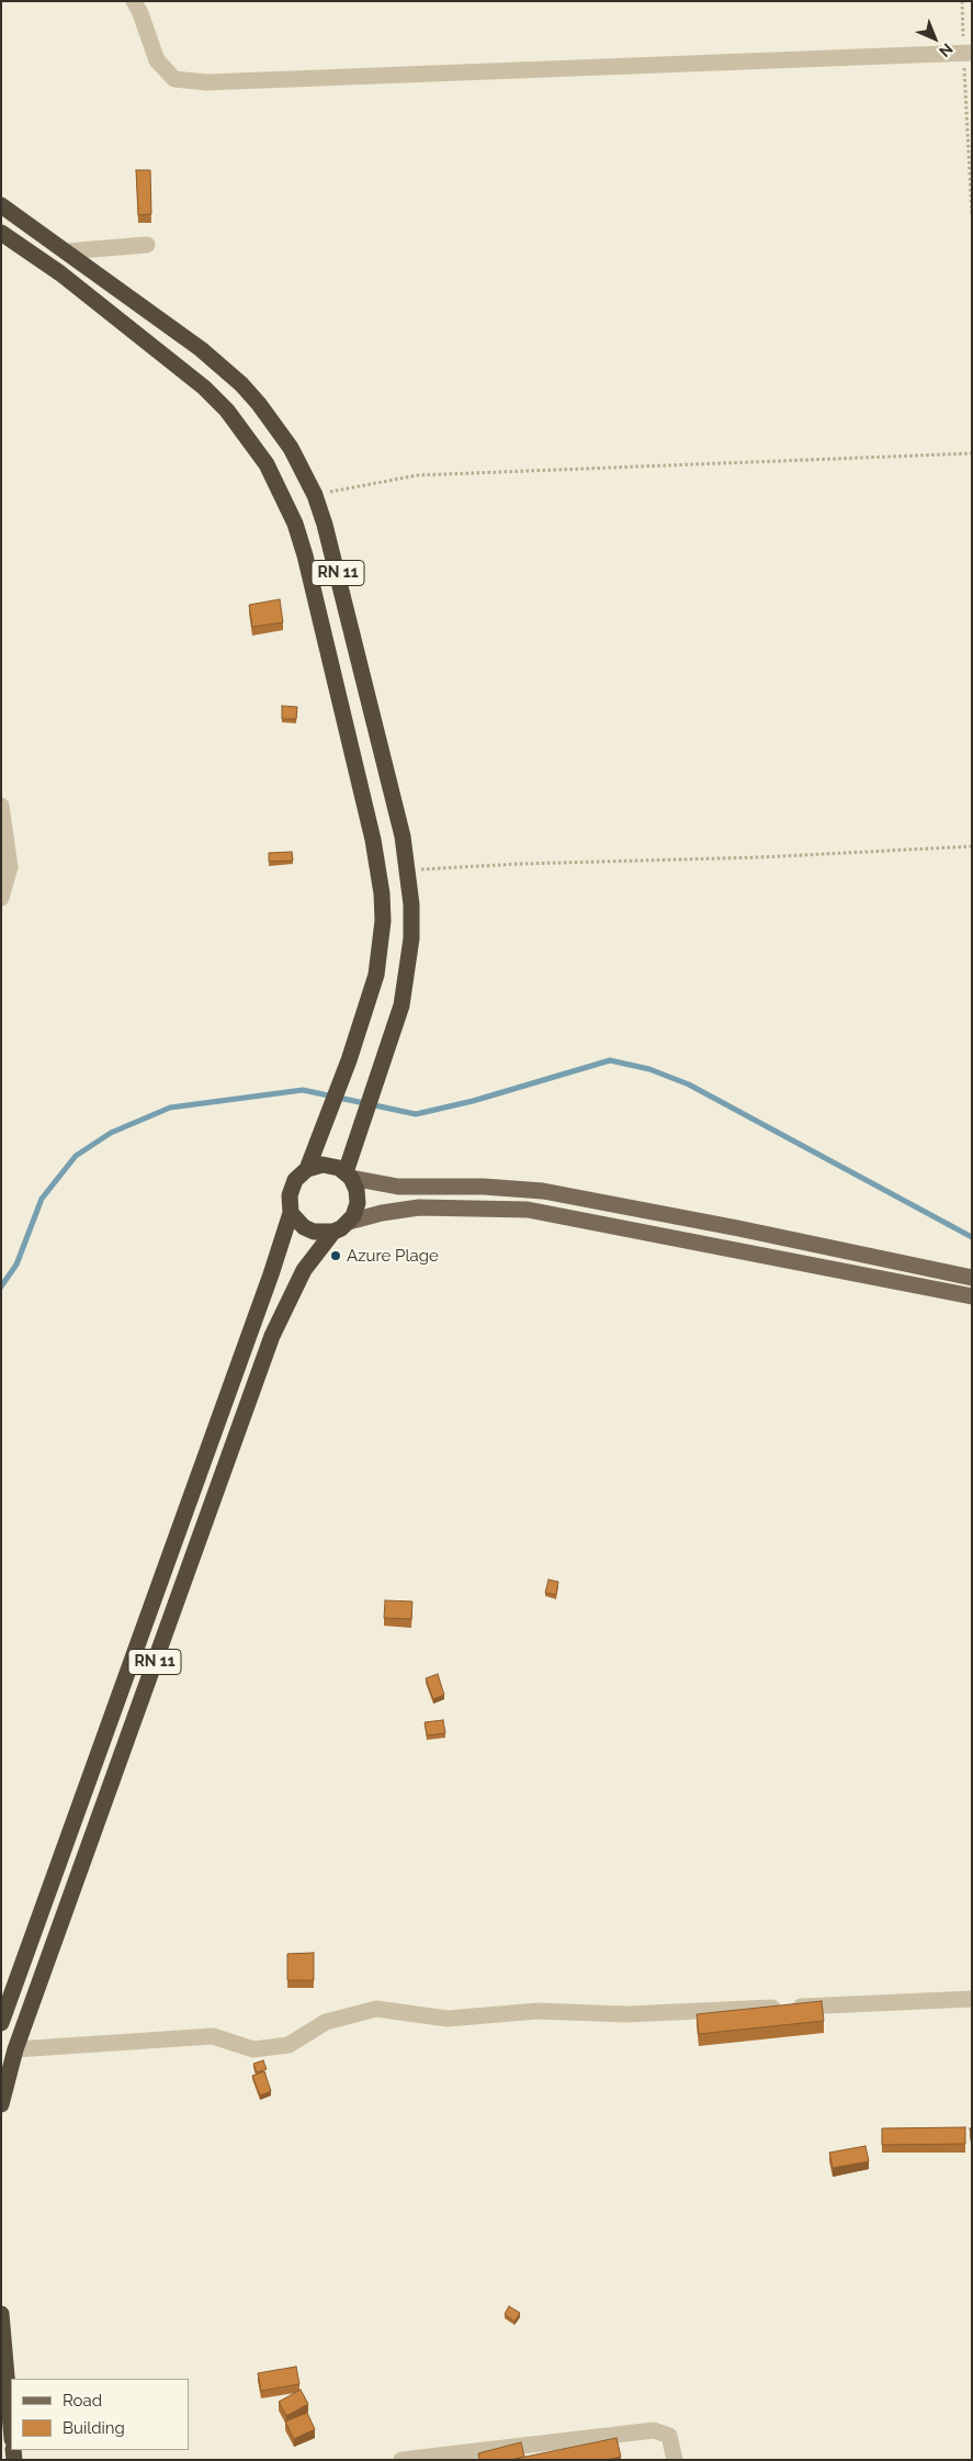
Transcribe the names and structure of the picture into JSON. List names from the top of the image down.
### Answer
{
  "streets": {
    "highway": ["RN 11"]
  },
  "places": ["Azure Plage"],
  "legend": ["Road", "Building"],
  "north": "bottom right"
}
